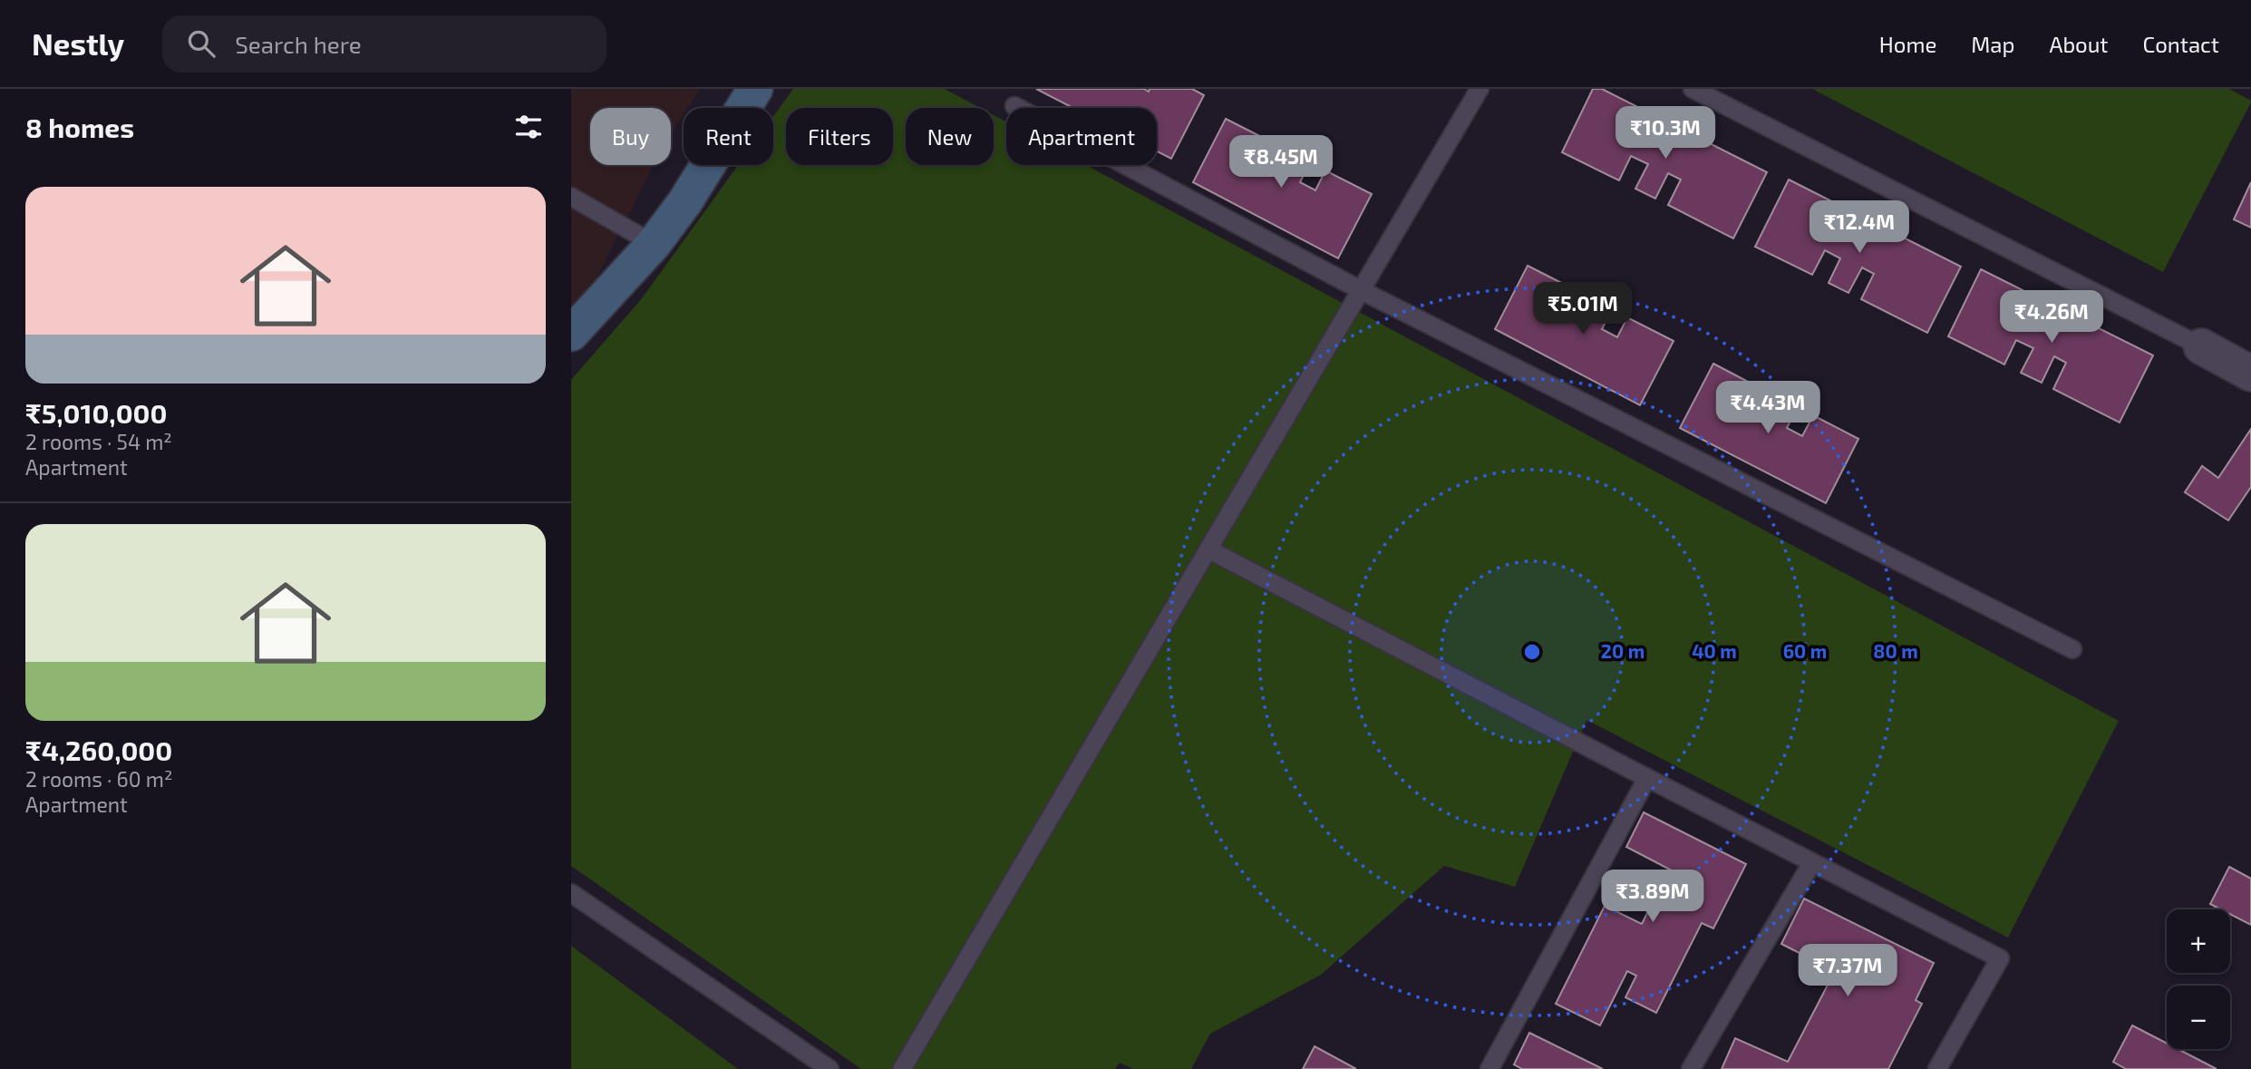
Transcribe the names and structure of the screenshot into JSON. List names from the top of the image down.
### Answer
{
  "page": {
    "header": "Nestly",
    "search": "Search here",
    "nav": [
      "Home",
      "Map",
      "About",
      "Contact"
    ],
    "heading": "8 homes",
    "price": [
      "₹10.3M",
      "₹8.45M",
      "₹12.4M",
      "₹5.01M",
      "₹4.26M",
      "₹4.43M",
      "₹3.89M",
      "₹7.37M"
    ],
    "chip": [
      "Buy",
      "Rent",
      "Filters",
      "New",
      "Apartment"
    ],
    "list": [
      {
        "name": "₹5,010,000",
        "note": "2 rooms · 54 m² · Apartment"
      },
      {
        "name": "₹4,260,000",
        "note": "2 rooms · 60 m² · Apartment"
      }
    ],
    "map_buttons": ["+", "−"]
  },
  "rings": [
    "20 m",
    "40 m",
    "60 m",
    "80 m"
  ]
}
